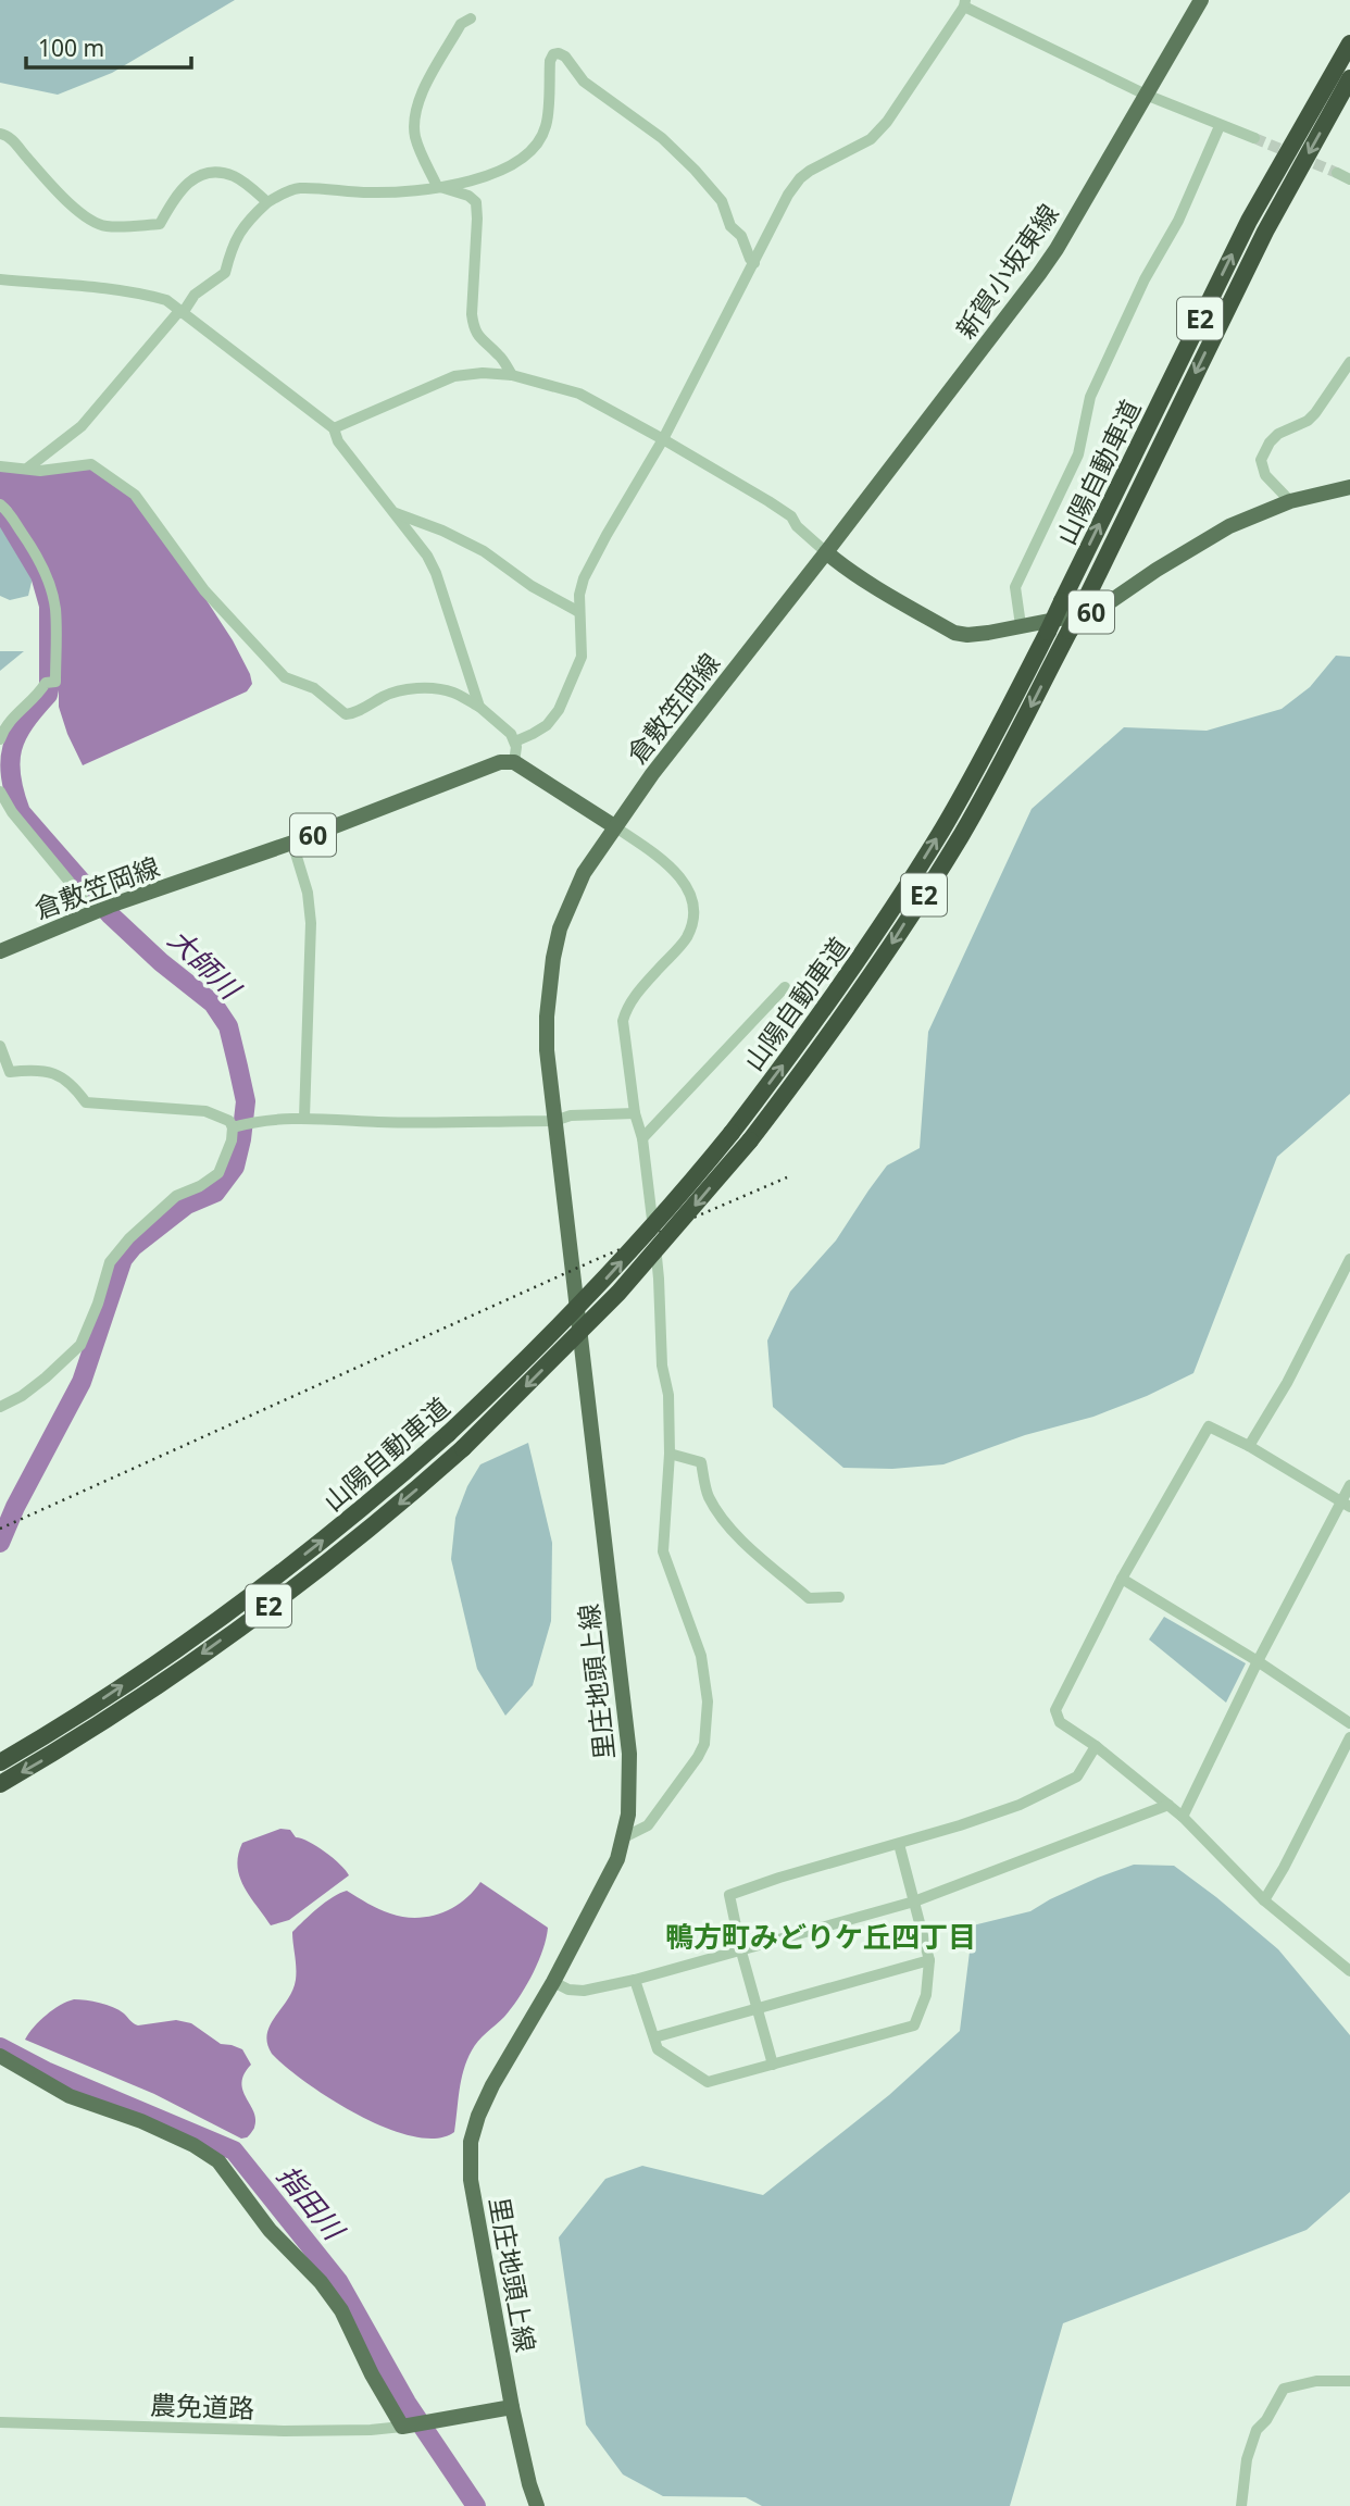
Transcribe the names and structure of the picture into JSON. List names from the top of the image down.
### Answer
{
  "streets": {
    "highway": ["E2", "山陽自動車道"],
    "main road": [
      "新賀小坂東線",
      "60",
      "倉敷笠岡線",
      "里庄地頭上線"
    ],
    "street": ["農免道路"]
  },
  "crossings": [
    ["新賀小坂東線", "60"],
    ["新賀小坂東線", "倉敷笠岡線"],
    ["60", "倉敷笠岡線"],
    ["倉敷笠岡線", "里庄地頭上線"]
  ],
  "districts": ["鴨方町みどりケ丘四丁目"],
  "water": ["大師川", "指田川"],
  "scale_bar": "100 m"
}
